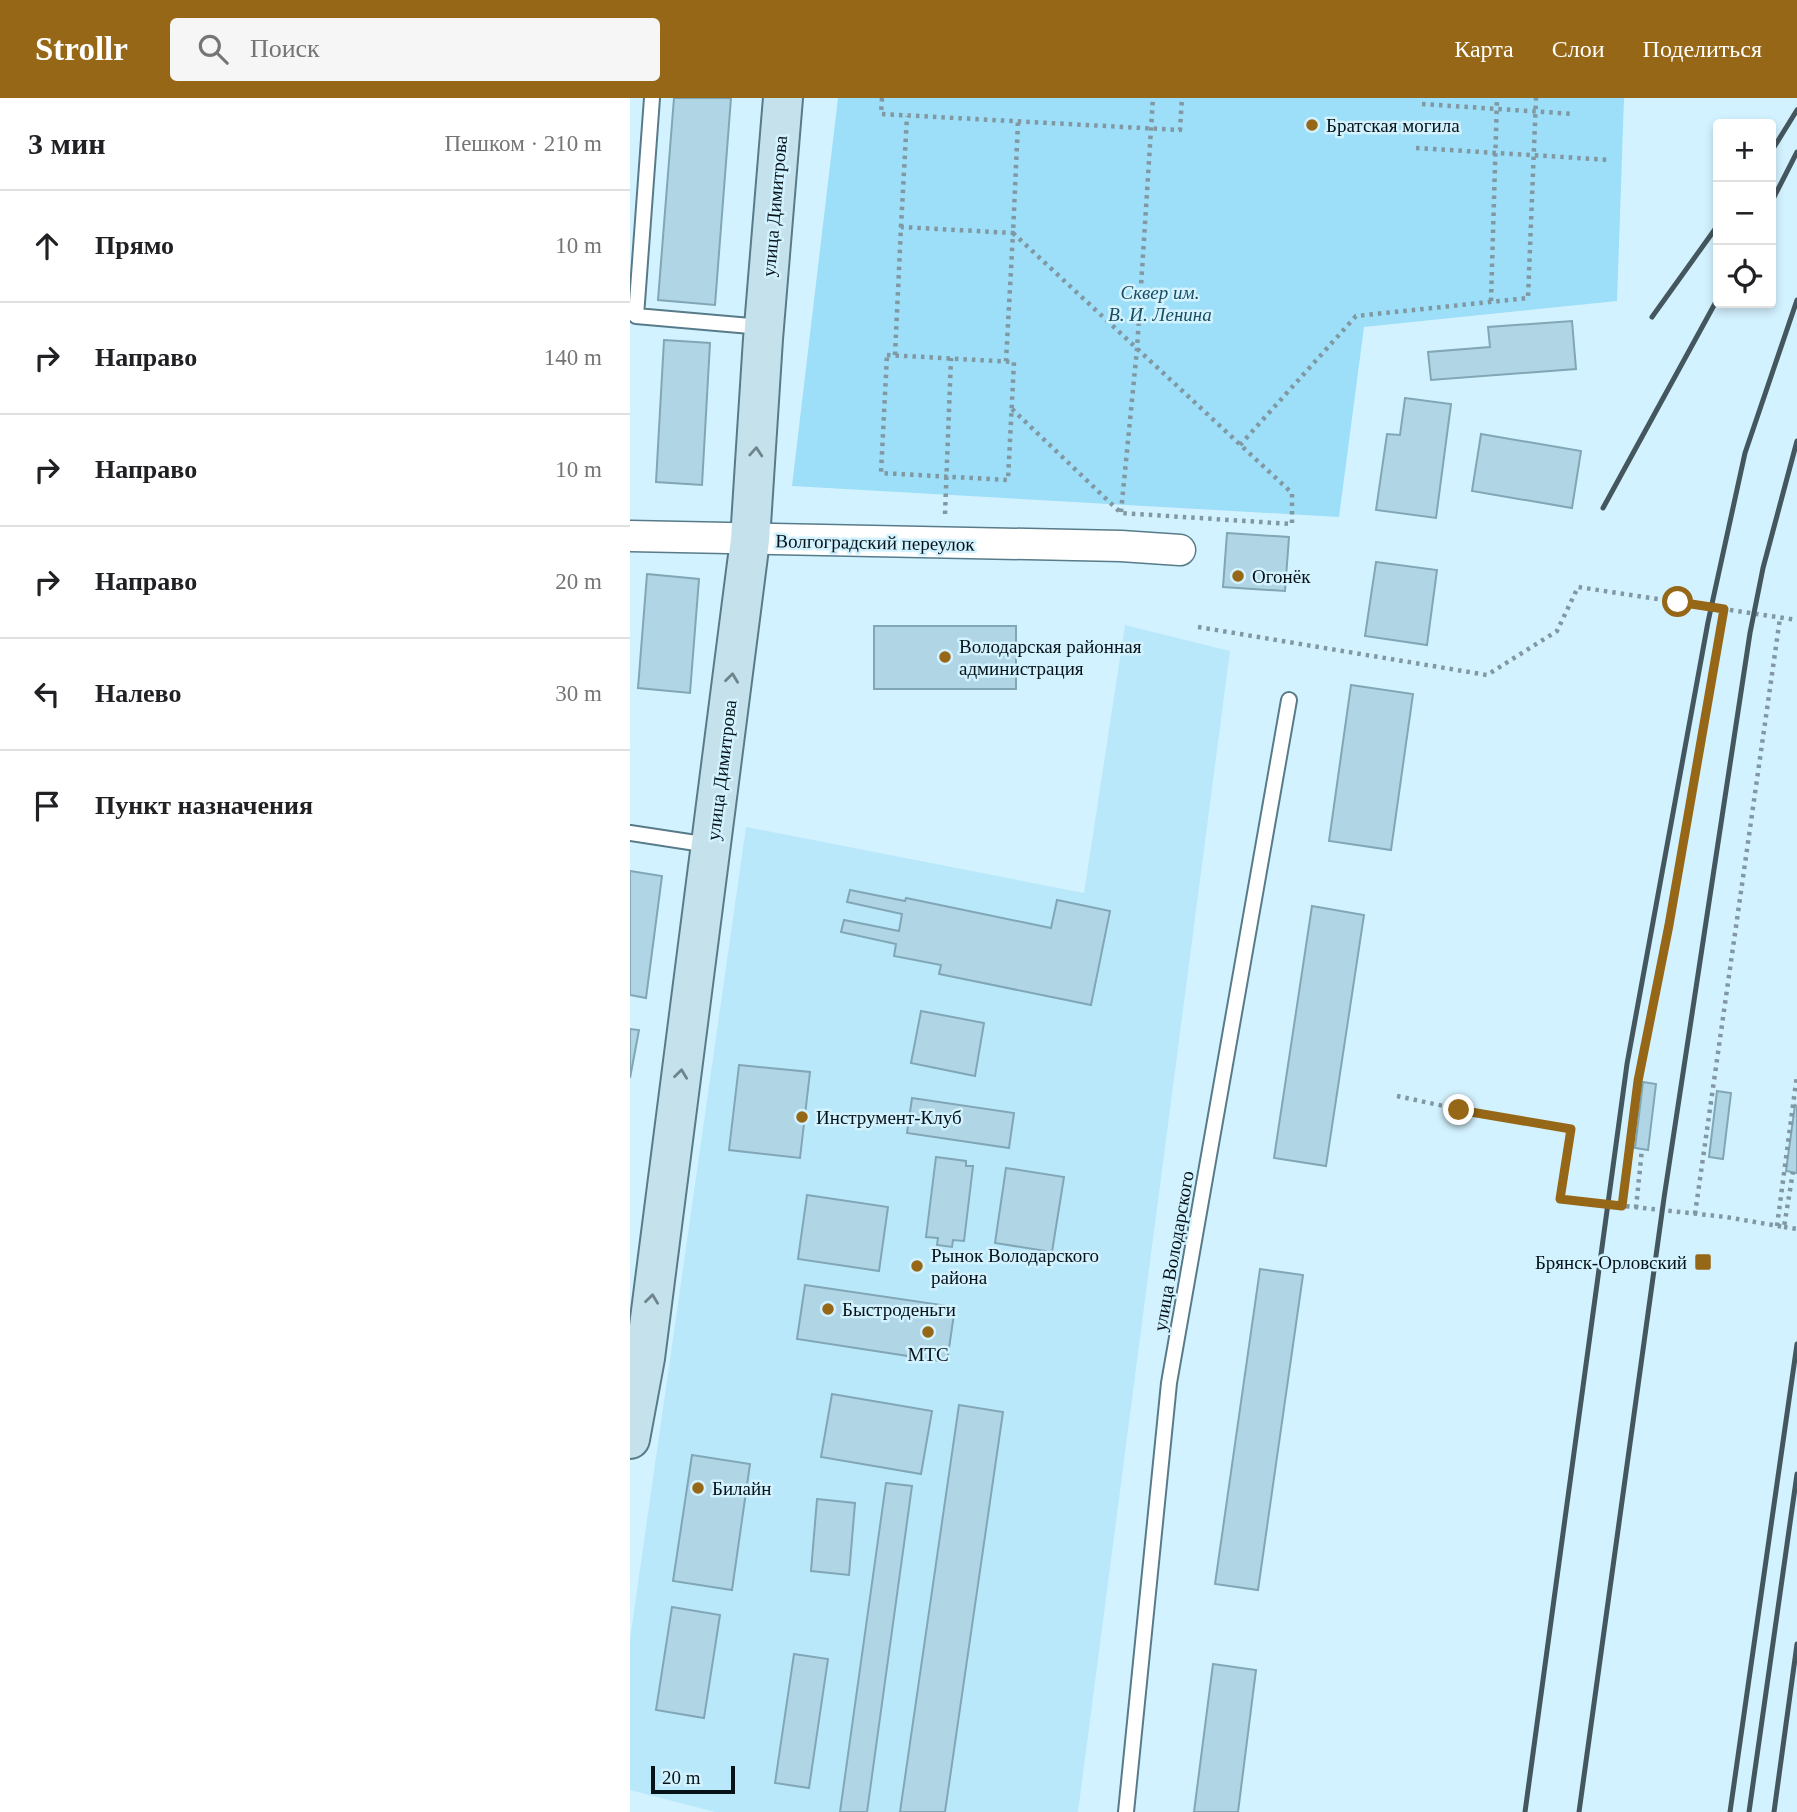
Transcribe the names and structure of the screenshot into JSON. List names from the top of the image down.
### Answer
{
  "streets": {
    "main road": ["улица Димитрова"],
    "street": ["Волгоградский переулок"],
    "lane": ["улица Володарского"]
  },
  "crossings": [
    ["улица Димитрова", "Волгоградский переулок"]
  ],
  "one_way": ["улица Димитрова"],
  "parks": ["Сквер им. В. И. Ленина"],
  "places": {
    "other": [
      "Братская могила",
      "Огонёк",
      "Володарская районная администрация",
      "Инструмент-Клуб",
      "Рынок Володарского района",
      "Быстроденьги",
      "МТС",
      "Билайн"
    ],
    "transit": ["Брянск-Орловский"]
  },
  "scale_bar": "20 m",
  "page": {
    "header": "Strollr",
    "search": "Поиск",
    "nav": ["Карта", "Слои", "Поделиться"],
    "heading": ["3 мин", "Пешком · 210 m"],
    "map_buttons": ["+", "−"],
    "list": [
      ["Прямо", "10 m"],
      ["Направо", "140 m"],
      ["Направо", "10 m"],
      ["Направо", "20 m"],
      ["Налево", "30 m"],
      "Пункт назначения"
    ],
    "scale": "20 m"
  }
}
